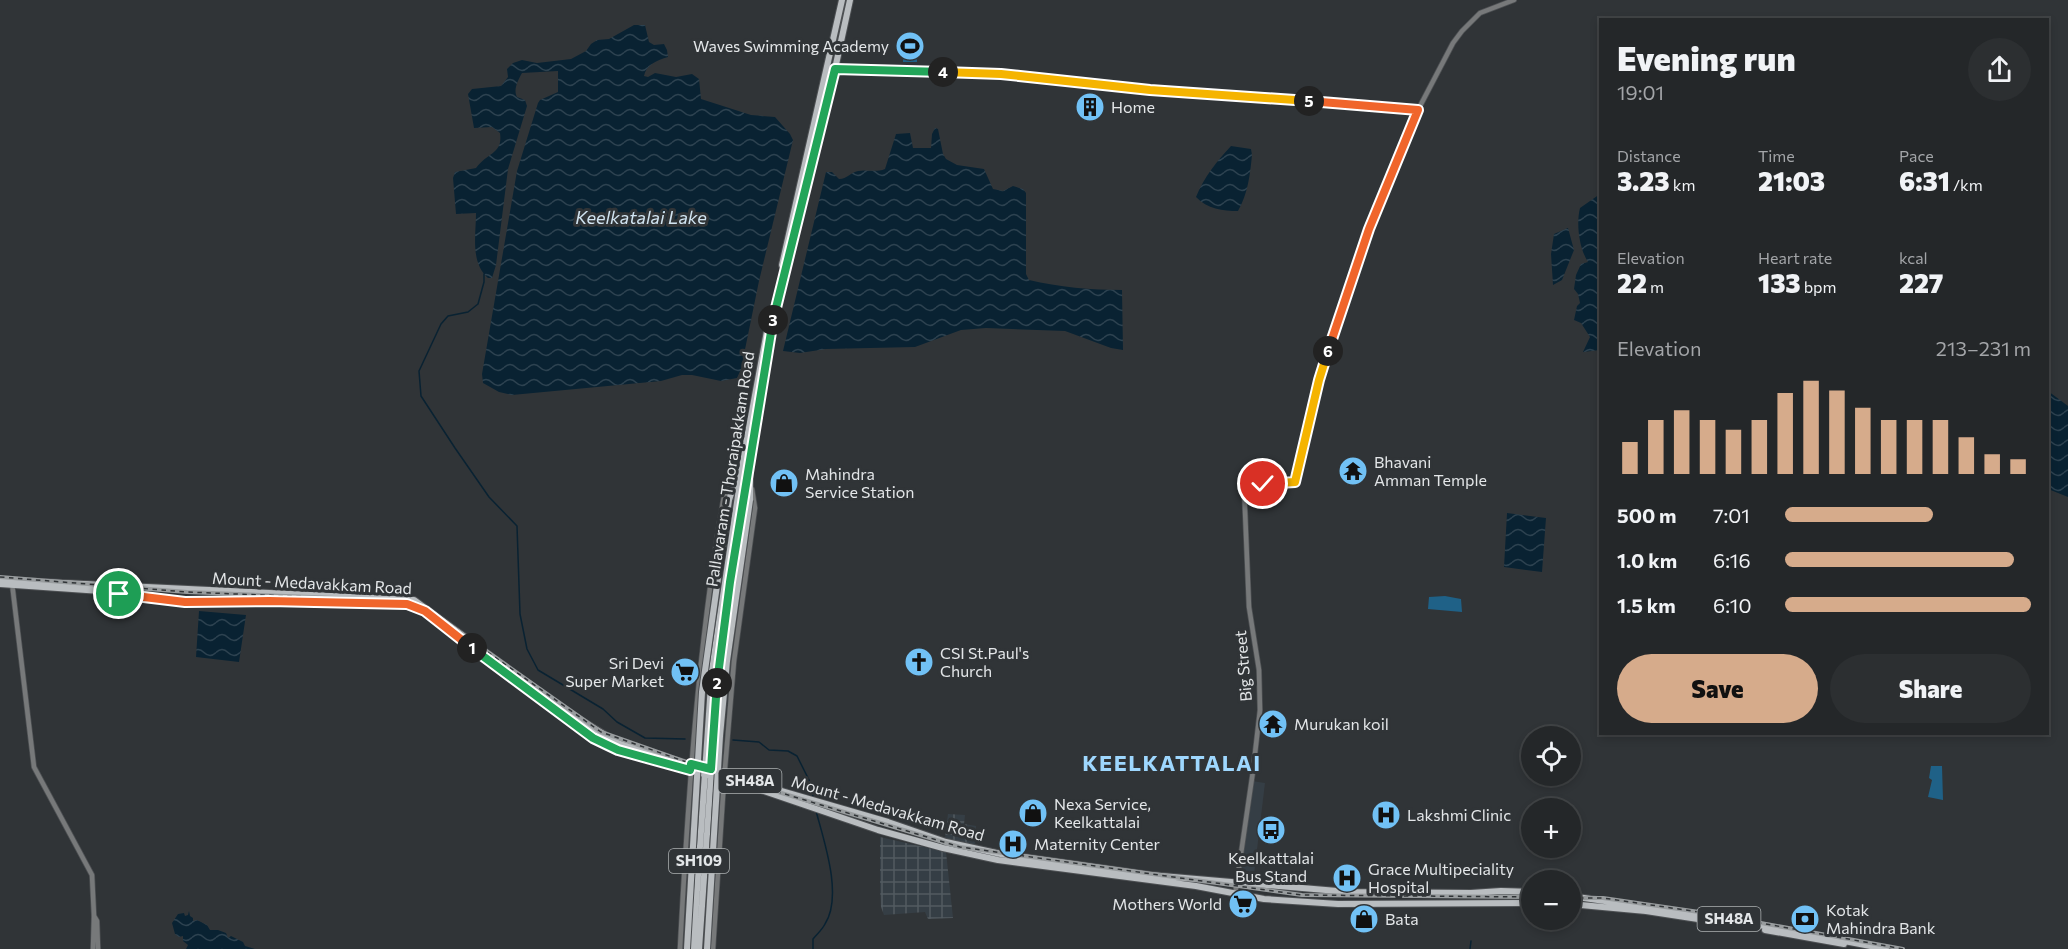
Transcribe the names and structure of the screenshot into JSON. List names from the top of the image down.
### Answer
{
  "streets": {
    "main road": [
      "Pallavaram - Thoraipakkam Road",
      "Mount - Medavakkam Road",
      "SH48A",
      "SH109"
    ],
    "street": ["Big Street"]
  },
  "crossings": [
    ["Pallavaram - Thoraipakkam Road", "SH48A"],
    ["Mount - Medavakkam Road", "Big Street"],
    ["Mount - Medavakkam Road", "SH48A"]
  ],
  "districts": ["KEELKATTALAI"],
  "water": ["Keelkatalai Lake"],
  "places": {
    "sports": ["Waves Swimming Academy"],
    "building": ["Home"],
    "temple": ["Bhavani Amman Temple", "Murukan koil"],
    "shop": ["Mahindra Service Station", "Nexa Service, Keelkattalai", "Bata"],
    "church": ["CSI St.Paul's Church"],
    "supermarket": ["Sri Devi Super Market", "Mothers World"],
    "hospital": ["Lakshmi Clinic", "Maternity Center", "Grace Multipeciality Hospital"],
    "bus stop": ["Keelkattalai Bus Stand"],
    "bank": ["Kotak Mahindra Bank"]
  },
  "page": {
    "heading": ["Evening run", "19:01"],
    "pins": [
      "4",
      "5",
      "3",
      "6",
      "1",
      "2"
    ],
    "stats": [
      ["Distance", "3.23 km"],
      ["Time", "21:03"],
      ["Pace", "6:31 /km"],
      ["Elevation", "22 m"],
      ["Heart rate", "133 bpm"],
      ["kcal", "227"]
    ],
    "chart": ["Elevation", "213–231 m"],
    "list": [
      {
        "name": "500 m",
        "note": "7:01"
      },
      {
        "name": "1.0 km",
        "note": "6:16"
      },
      {
        "name": "1.5 km",
        "note": "6:10"
      }
    ],
    "buttons": ["Save", "Share"],
    "map_buttons": ["+", "−"]
  }
}
